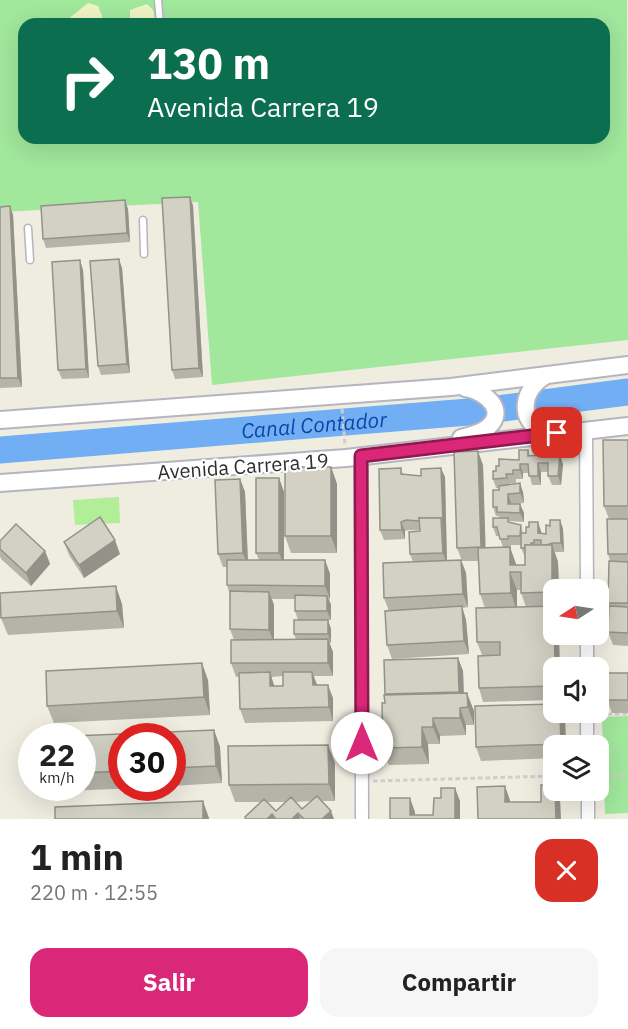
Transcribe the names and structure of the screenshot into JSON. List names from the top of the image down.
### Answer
{
  "streets": {
    "main road": ["Avenida Carrera 19"]
  },
  "water": ["Canal Contador"],
  "north": "left",
  "page": {
    "turn": ["130 m", "Avenida Carrera 19"],
    "speed": "22 km/h",
    "limit": "30",
    "heading": ["1 min", "220 m · 12:55"],
    "buttons": ["Salir", "Compartir"]
  }
}
